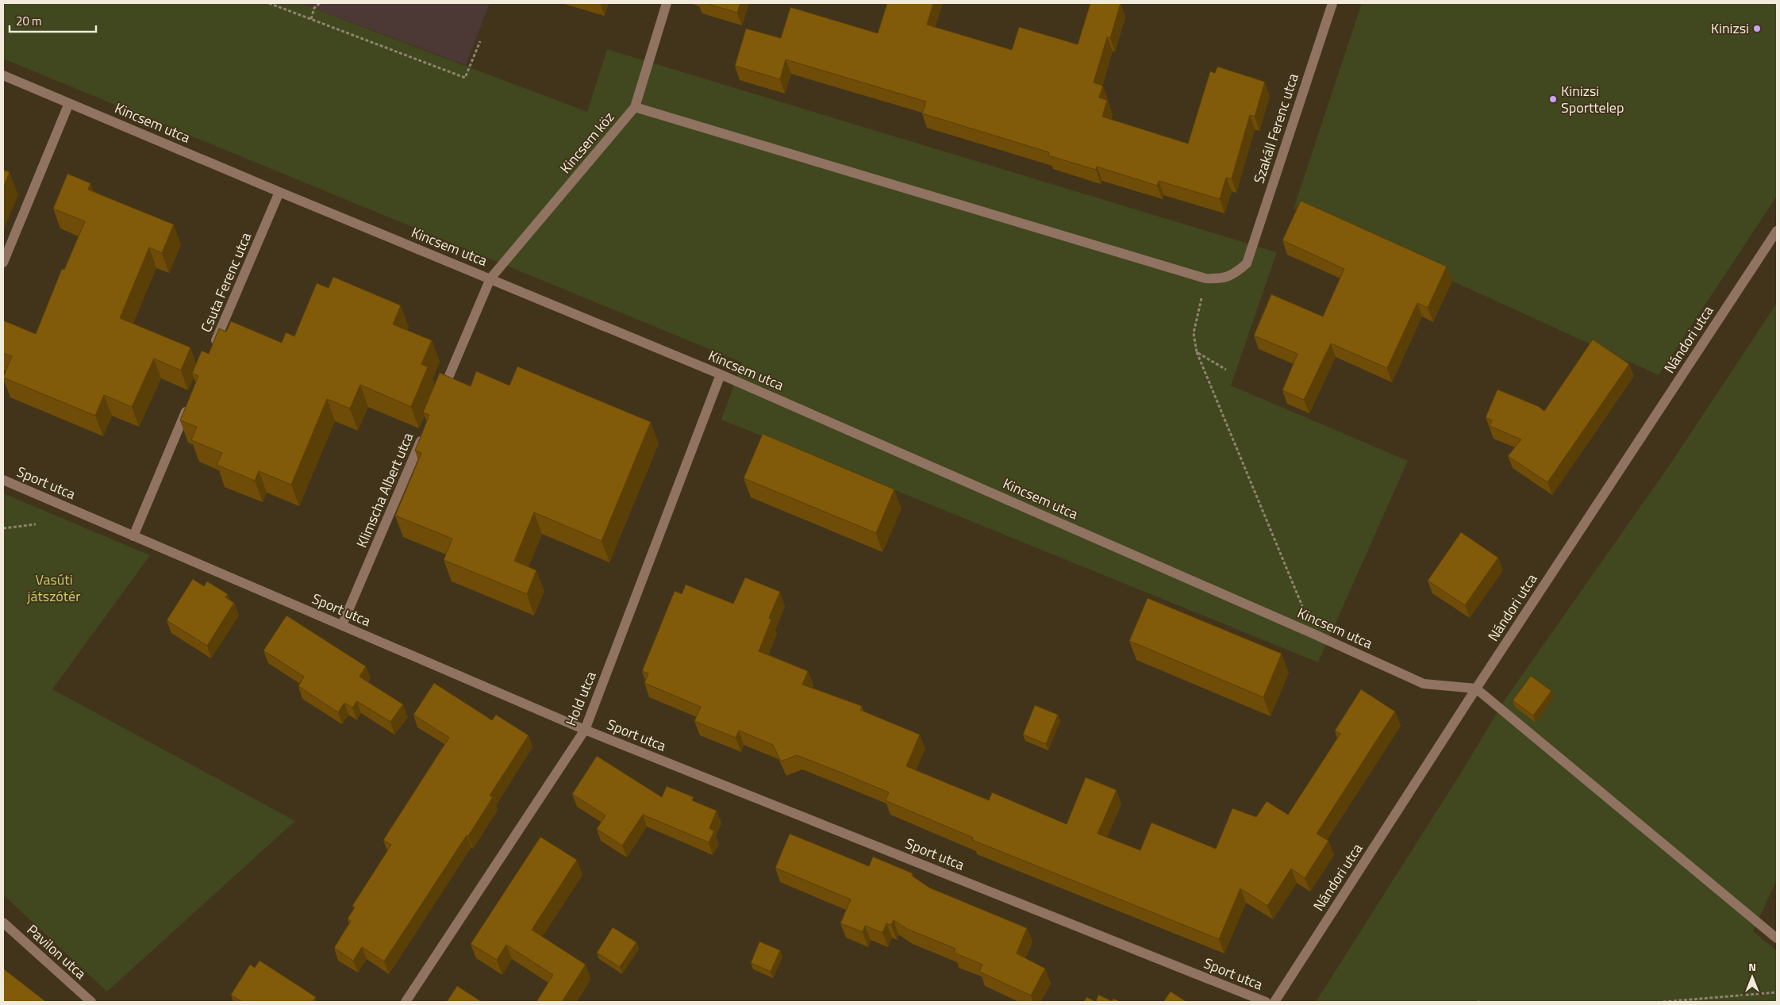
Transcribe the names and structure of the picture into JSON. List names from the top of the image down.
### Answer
{
  "streets": {
    "street": [
      "Kincsem utca",
      "Szakáll Ferenc utca",
      "Kincsem köz",
      "Csuta Ferenc utca",
      "Nándori utca",
      "Sport utca",
      "Klimscha Albert utca",
      "Hold utca",
      "Pavilon utca"
    ]
  },
  "crossings": [
    ["Kincsem utca", "Kincsem köz"],
    ["Kincsem utca", "Csuta Ferenc utca"],
    ["Kincsem utca", "Nándori utca"],
    ["Kincsem utca", "Hold utca"],
    ["Sport utca", "Klimscha Albert utca"],
    ["Sport utca", "Hold utca"]
  ],
  "parks": ["Vasúti játszótér"],
  "places": ["Kinizsi", "Kinizsi Sporttelep"],
  "scale_bar": "20 m",
  "north": "top"
}
